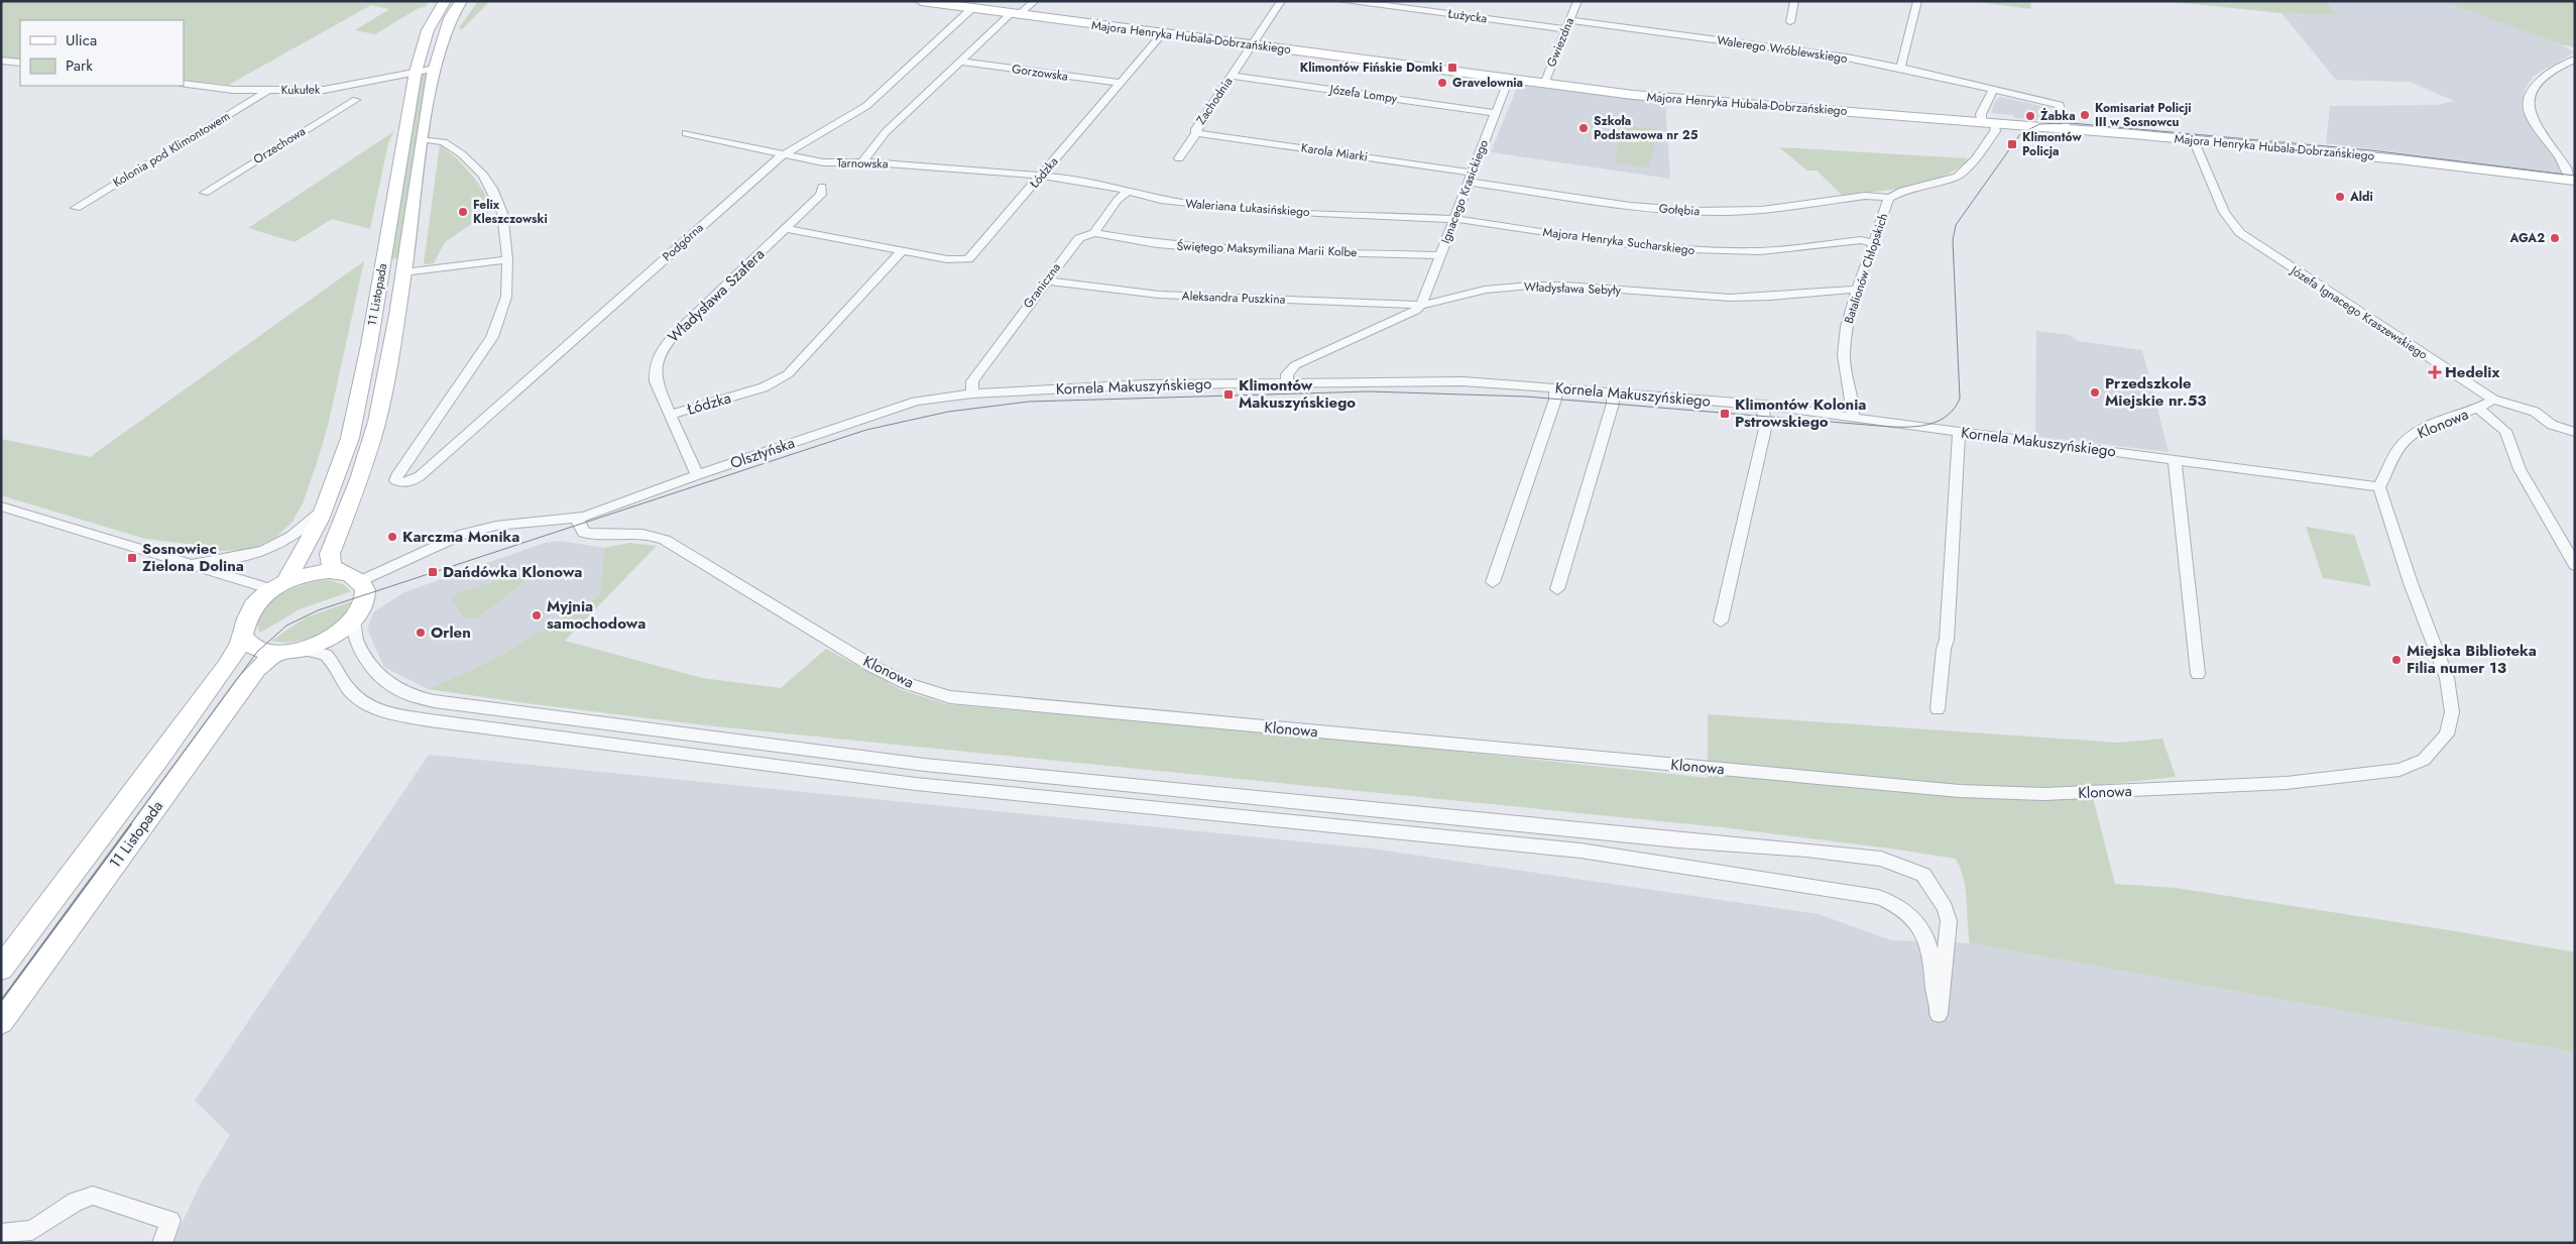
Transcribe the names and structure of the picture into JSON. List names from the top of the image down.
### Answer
{
  "streets": {
    "main road": ["Majora Henryka Hubala-Dobrzańskiego", "11 Listopada"],
    "street": [
      "Łużycka",
      "Gwiezdna",
      "Walerego Wróblewskiego",
      "Gorzowska",
      "Kukułek",
      "Józefa Lompy",
      "Zachodnia",
      "Orzechowa",
      "Kolonia pod Klimontowem",
      "Karola Miarki",
      "Tarnowska",
      "Łódzka",
      "Ignacego Krasickiego",
      "Waleriana Łukasińskiego",
      "Gołębia",
      "Majora Henryka Sucharskiego",
      "Podgórna",
      "Świętego Maksymiliana Marii Kolbe",
      "Batalionów Chłopskich",
      "Graniczna",
      "Władysława Sebyły",
      "Władysława Szafera",
      "Aleksandra Puszkina",
      "Józefa Ignacego Kraszewskiego",
      "Kornela Makuszyńskiego",
      "Klonowa",
      "Olsztyńska"
    ]
  },
  "crossings": [
    ["Łużycka", "Gwiezdna"],
    ["Majora Henryka Hubala-Dobrzańskiego", "Gwiezdna"],
    ["Majora Henryka Hubala-Dobrzańskiego", "Walerego Wróblewskiego"],
    ["Majora Henryka Hubala-Dobrzańskiego", "Zachodnia"],
    ["Majora Henryka Hubala-Dobrzańskiego", "Łódzka"],
    ["Majora Henryka Hubala-Dobrzańskiego", "Ignacego Krasickiego"],
    ["Majora Henryka Hubala-Dobrzańskiego", "Podgórna"],
    ["Majora Henryka Hubala-Dobrzańskiego", "Batalionów Chłopskich"],
    ["Majora Henryka Hubala-Dobrzańskiego", "Józefa Ignacego Kraszewskiego"],
    ["Gwiezdna", "Walerego Wróblewskiego"],
    ["Gorzowska", "Łódzka"],
    ["Kukułek", "Orzechowa"],
    ["Kukułek", "Kolonia pod Klimontowem"],
    ["Kukułek", "11 Listopada"],
    ["Józefa Lompy", "Zachodnia"],
    ["Józefa Lompy", "Ignacego Krasickiego"],
    ["Zachodnia", "Karola Miarki"],
    ["Karola Miarki", "Ignacego Krasickiego"],
    ["Karola Miarki", "Gołębia"],
    ["Tarnowska", "Łódzka"],
    ["Tarnowska", "Waleriana Łukasińskiego"],
    ["Tarnowska", "Podgórna"],
    ["Łódzka", "Waleriana Łukasińskiego"],
    ["Łódzka", "Władysława Szafera"],
    ["Ignacego Krasickiego", "Waleriana Łukasińskiego"],
    ["Ignacego Krasickiego", "Gołębia"],
    ["Ignacego Krasickiego", "Majora Henryka Sucharskiego"],
    ["Ignacego Krasickiego", "Świętego Maksymiliana Marii Kolbe"],
    ["Ignacego Krasickiego", "Władysława Sebyły"],
    ["Ignacego Krasickiego", "Aleksandra Puszkina"],
    ["Waleriana Łukasińskiego", "Majora Henryka Sucharskiego"],
    ["Waleriana Łukasińskiego", "Graniczna"],
    ["Gołębia", "Batalionów Chłopskich"],
    ["Majora Henryka Sucharskiego", "Batalionów Chłopskich"],
    ["Świętego Maksymiliana Marii Kolbe", "Graniczna"],
    ["Batalionów Chłopskich", "Władysława Sebyły"],
    ["Batalionów Chłopskich", "Kornela Makuszyńskiego"],
    ["Graniczna", "Aleksandra Puszkina"],
    ["Graniczna", "Kornela Makuszyńskiego"],
    ["Graniczna", "Olsztyńska"],
    ["Władysława Sebyły", "Aleksandra Puszkina"],
    ["Władysława Sebyły", "Kornela Makuszyńskiego"],
    ["Władysława Szafera", "Olsztyńska"],
    ["Józefa Ignacego Kraszewskiego", "Klonowa"],
    ["Kornela Makuszyńskiego", "Klonowa"],
    ["Kornela Makuszyńskiego", "Olsztyńska"],
    ["Klonowa", "Olsztyńska"]
  ],
  "places": {
    "transit": [
      "Klimontów Fińskie Domki",
      "Klimontów Policja",
      "Klimontów Makuszyńskiego",
      "Klimontów Kolonia Pstrowskiego",
      "Sosnowiec Zielona Dolina",
      "Dańdówka Klonowa"
    ],
    "other": [
      "Gravelownia",
      "Komisariat Policji III w Sosnowcu",
      "Żabka",
      "Szkoła Podstawowa nr 25",
      "Aldi",
      "Felix Kleszczowski",
      "AGA2",
      "Przedszkole Miejskie nr.53",
      "Karczma Monika",
      "Myjnia samochodowa",
      "Orlen",
      "Miejska Biblioteka Filia numer 13"
    ],
    "health": ["Hedelix"]
  },
  "legend": ["Ulica", "Park"]
}
